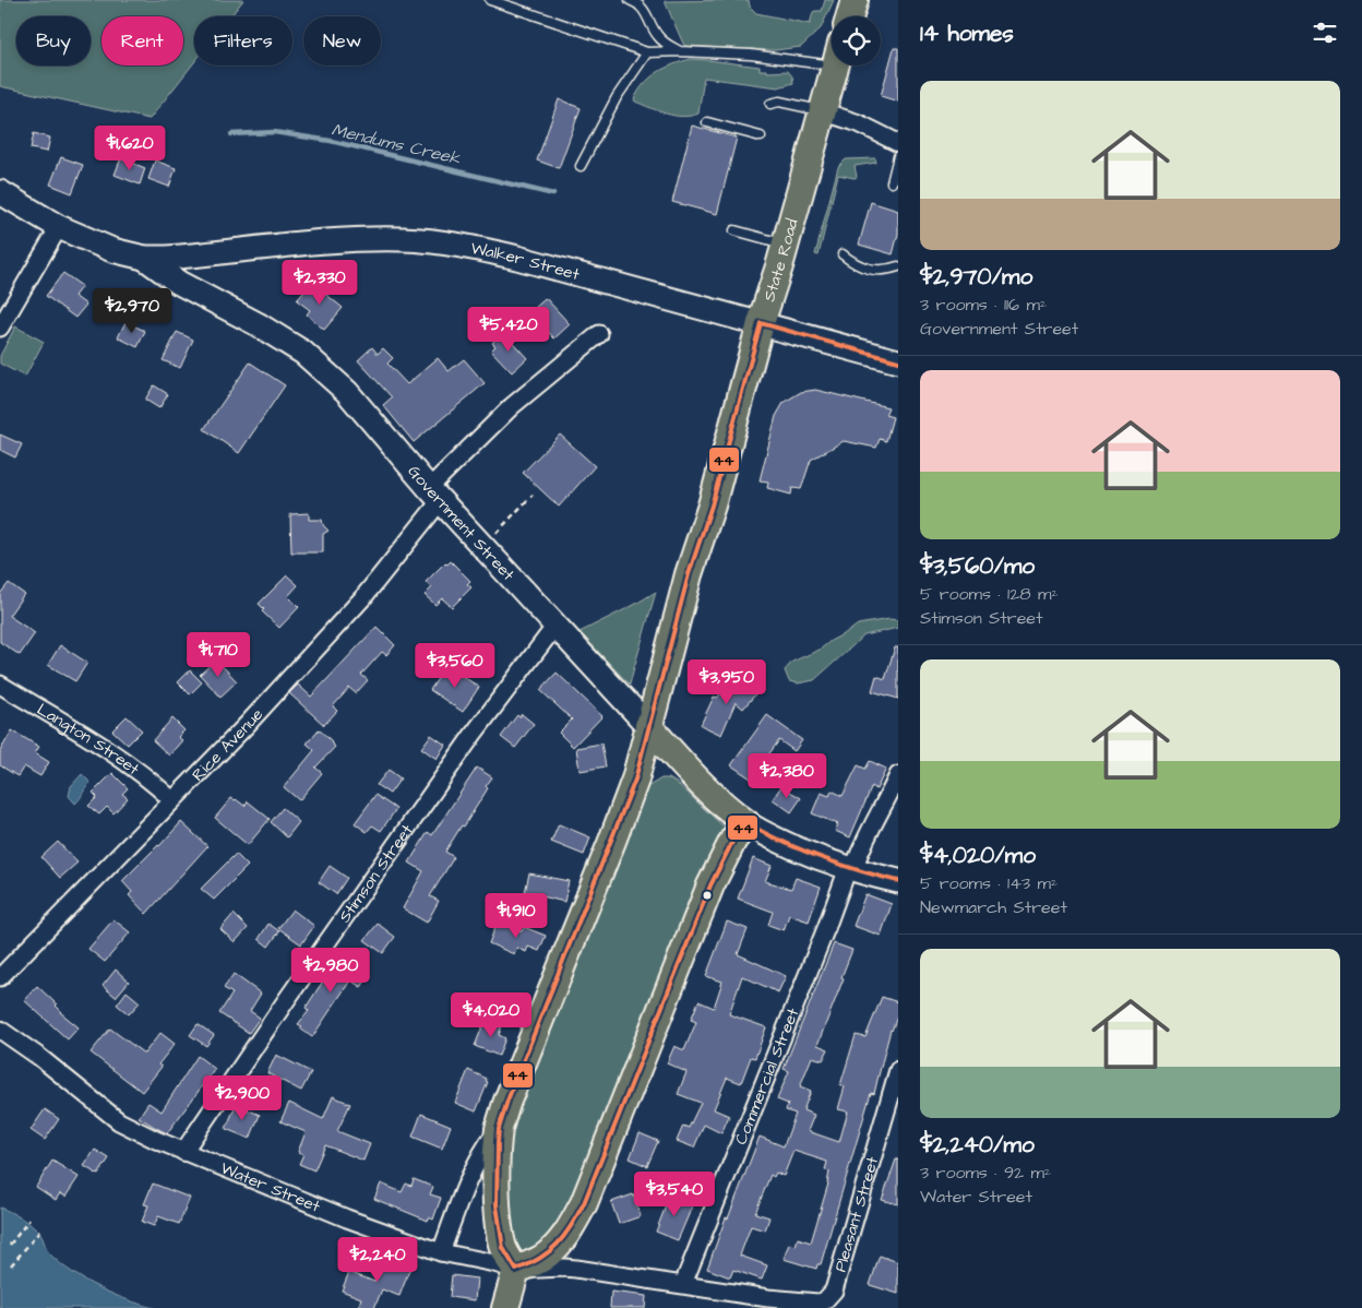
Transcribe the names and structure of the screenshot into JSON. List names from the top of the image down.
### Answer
{
  "streets": {
    "main road": ["State Road", "Walker Street", "Government Street"],
    "street": [
      "Langton Street",
      "Rice Avenue",
      "Stimson Street",
      "Commercial Street",
      "Water Street",
      "Pleasant Street"
    ]
  },
  "crossings": [
    ["State Road", "Walker Street"],
    ["State Road", "Government Street"],
    ["State Road", "Water Street"],
    ["Walker Street", "Government Street"],
    ["Government Street", "Rice Avenue"],
    ["Government Street", "Stimson Street"],
    ["Government Street", "Commercial Street"],
    ["Langton Street", "Rice Avenue"],
    ["Stimson Street", "Water Street"],
    ["Commercial Street", "Water Street"],
    ["Water Street", "Pleasant Street"]
  ],
  "water": ["Mendums Creek"],
  "lines": ["transit line 44"],
  "page": {
    "heading": "14 homes",
    "chip": [
      "Buy",
      "Rent",
      "Filters",
      "New"
    ],
    "list": [
      {
        "name": "$2,970/mo",
        "note": "3 rooms · 116 m² · Government Street"
      },
      {
        "name": "$3,560/mo",
        "note": "5 rooms · 128 m² · Stimson Street"
      },
      {
        "name": "$4,020/mo",
        "note": "5 rooms · 143 m² · Newmarch Street"
      },
      {
        "name": "$2,240/mo",
        "note": "3 rooms · 92 m² · Water Street"
      }
    ],
    "price": [
      "$1,620",
      "$2,330",
      "$2,970",
      "$5,420",
      "$1,710",
      "$3,560",
      "$3,950",
      "$2,380",
      "$1,910",
      "$2,980",
      "$4,020",
      "$2,900",
      "$3,540",
      "$2,240"
    ]
  }
}
